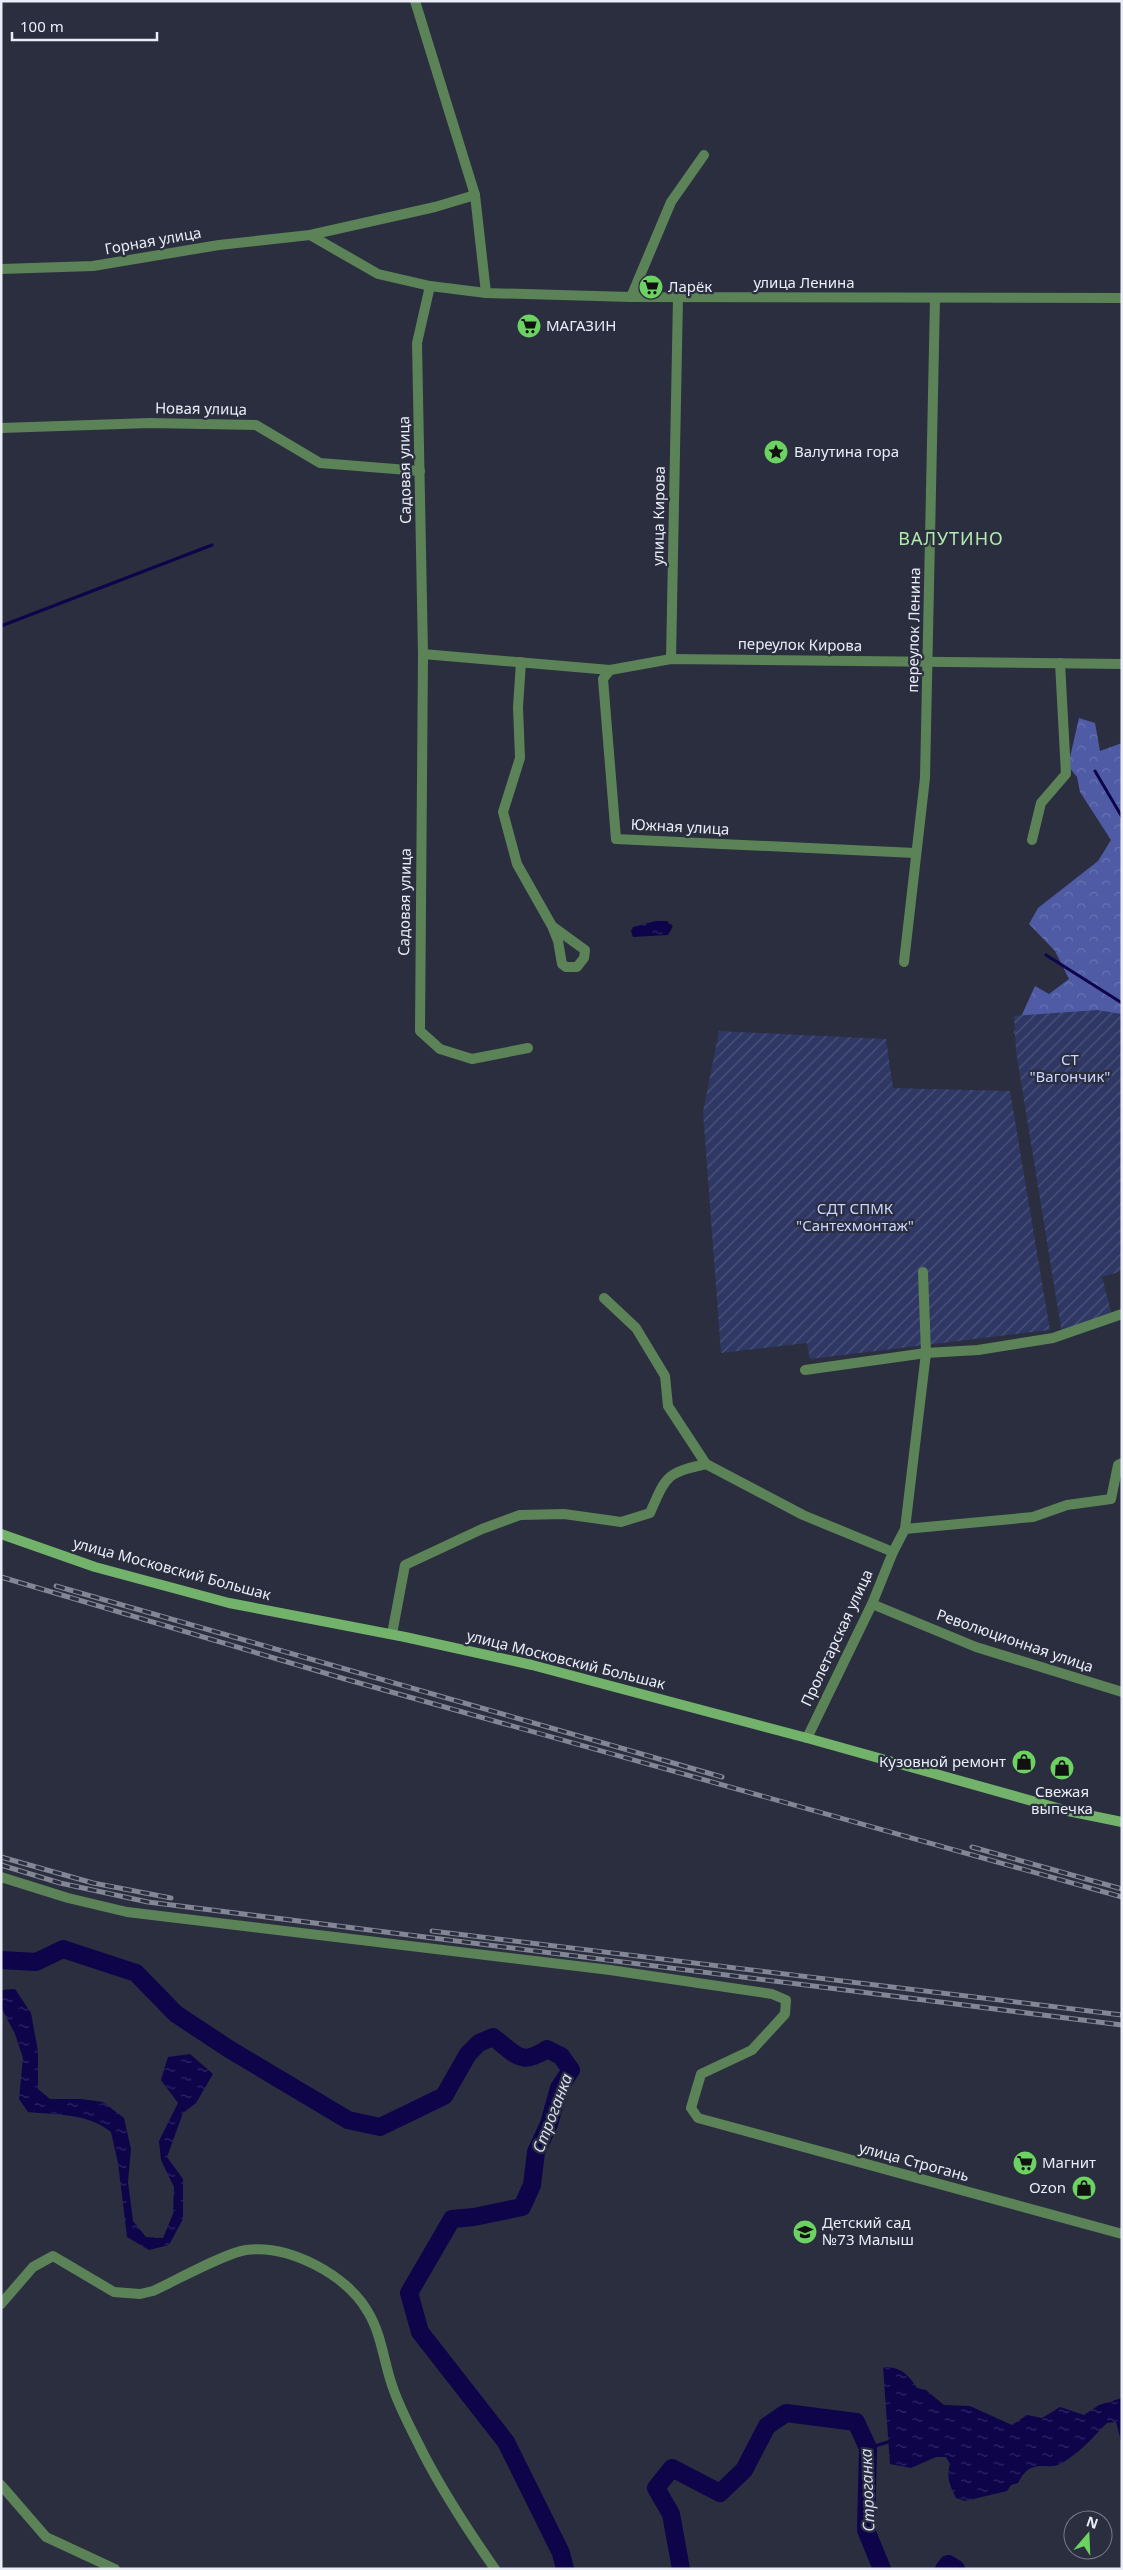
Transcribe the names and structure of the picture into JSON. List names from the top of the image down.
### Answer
{
  "streets": {
    "street": [
      "Горная улица",
      "улица Ленина",
      "Новая улица",
      "Садовая улица",
      "улица Кирова",
      "переулок Ленина",
      "переулок Кирова",
      "Южная улица",
      "улица Московский Большак",
      "Пролетарская улица",
      "Революционная улица",
      "улица Строгань"
    ]
  },
  "crossings": [
    ["Горная улица", "улица Ленина"],
    ["улица Ленина", "Садовая улица"],
    ["улица Ленина", "улица Кирова"],
    ["улица Ленина", "переулок Ленина"],
    ["Новая улица", "Садовая улица"],
    ["улица Кирова", "переулок Кирова"],
    ["переулок Ленина", "переулок Кирова"],
    ["переулок Ленина", "Южная улица"],
    ["улица Московский Большак", "Пролетарская улица"],
    ["Пролетарская улица", "Революционная улица"]
  ],
  "districts": ["ВАЛУТИНО"],
  "water": ["Строганка"],
  "parks": ["СТ \"Вагончик\"", "СДТ СПМК \"Сантехмонтаж\""],
  "places": {
    "supermarket": ["Ларёк", "МАГАЗИН", "Магнит"],
    "place": ["Валутина гора"],
    "shop": ["Кузовной ремонт", "Свежая выпечка", "Ozon"],
    "school or university": ["Детский сад №73 Малыш"]
  },
  "scale_bar": "100 m",
  "north": "top"
}
